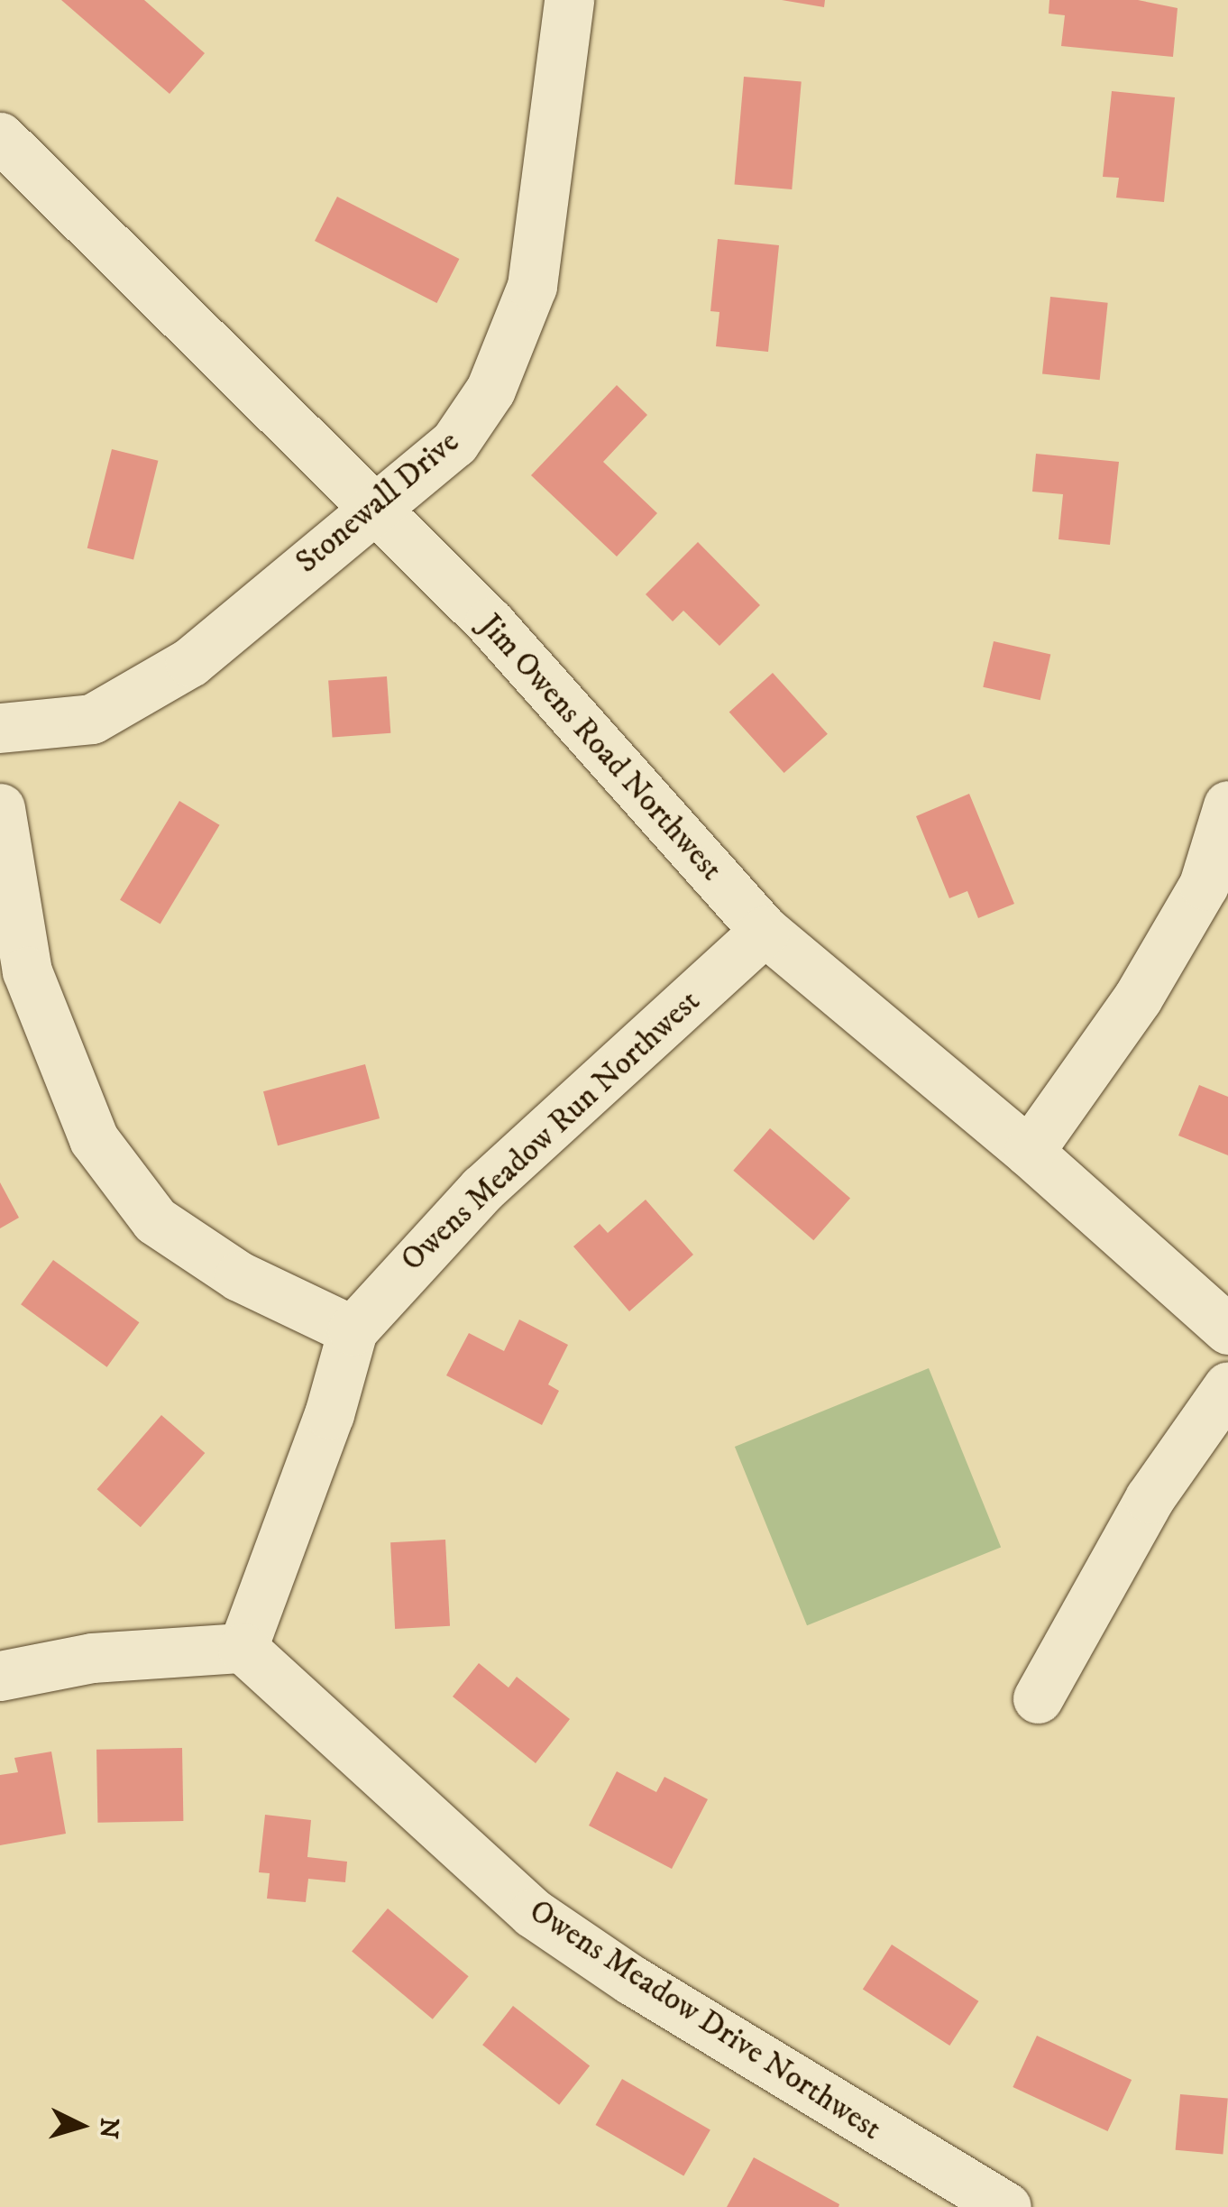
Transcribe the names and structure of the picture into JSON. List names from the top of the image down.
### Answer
{
  "streets": {
    "street": [
      "Stonewall Drive",
      "Jim Owens Road Northwest",
      "Owens Meadow Run Northwest",
      "Owens Meadow Drive Northwest"
    ]
  },
  "crossings": [
    ["Stonewall Drive", "Jim Owens Road Northwest"],
    ["Jim Owens Road Northwest", "Owens Meadow Run Northwest"],
    ["Owens Meadow Run Northwest", "Owens Meadow Drive Northwest"]
  ],
  "north": "right"
}
